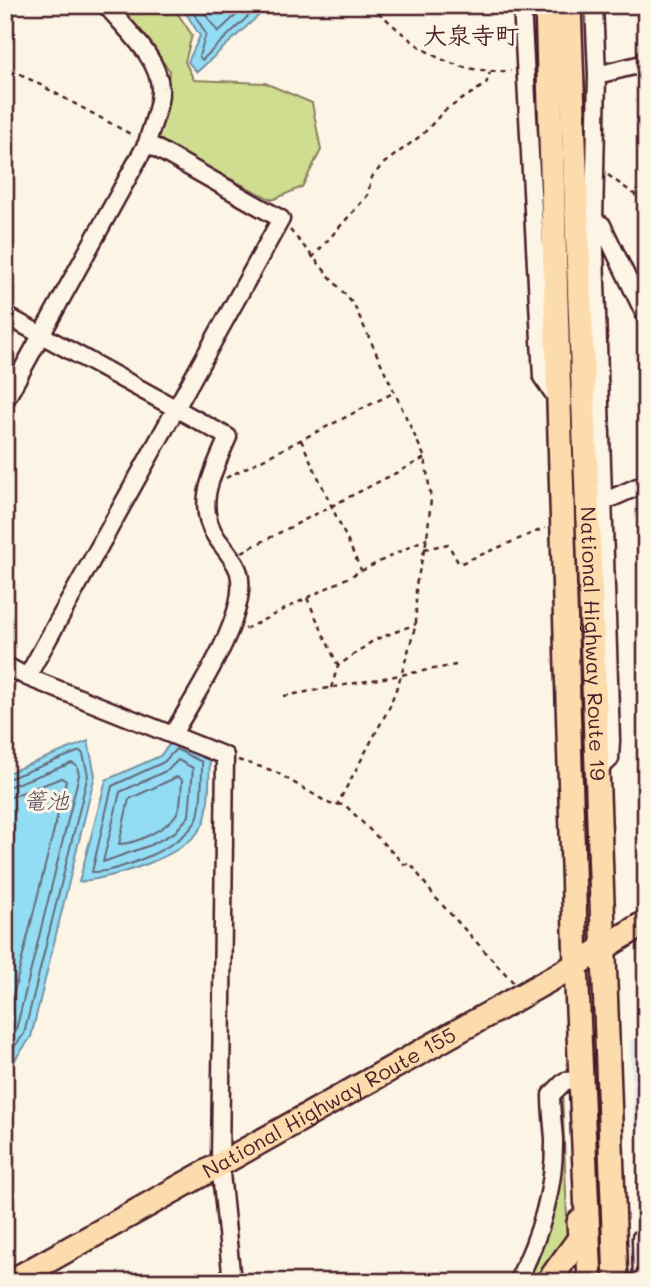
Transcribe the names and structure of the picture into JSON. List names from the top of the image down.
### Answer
{
  "streets": {
    "highway": ["National Highway Route 19", "National Highway Route 155"]
  },
  "crossings": [
    ["National Highway Route 19", "National Highway Route 155"]
  ],
  "districts": ["大泉寺町"],
  "water": ["篭池"]
}
